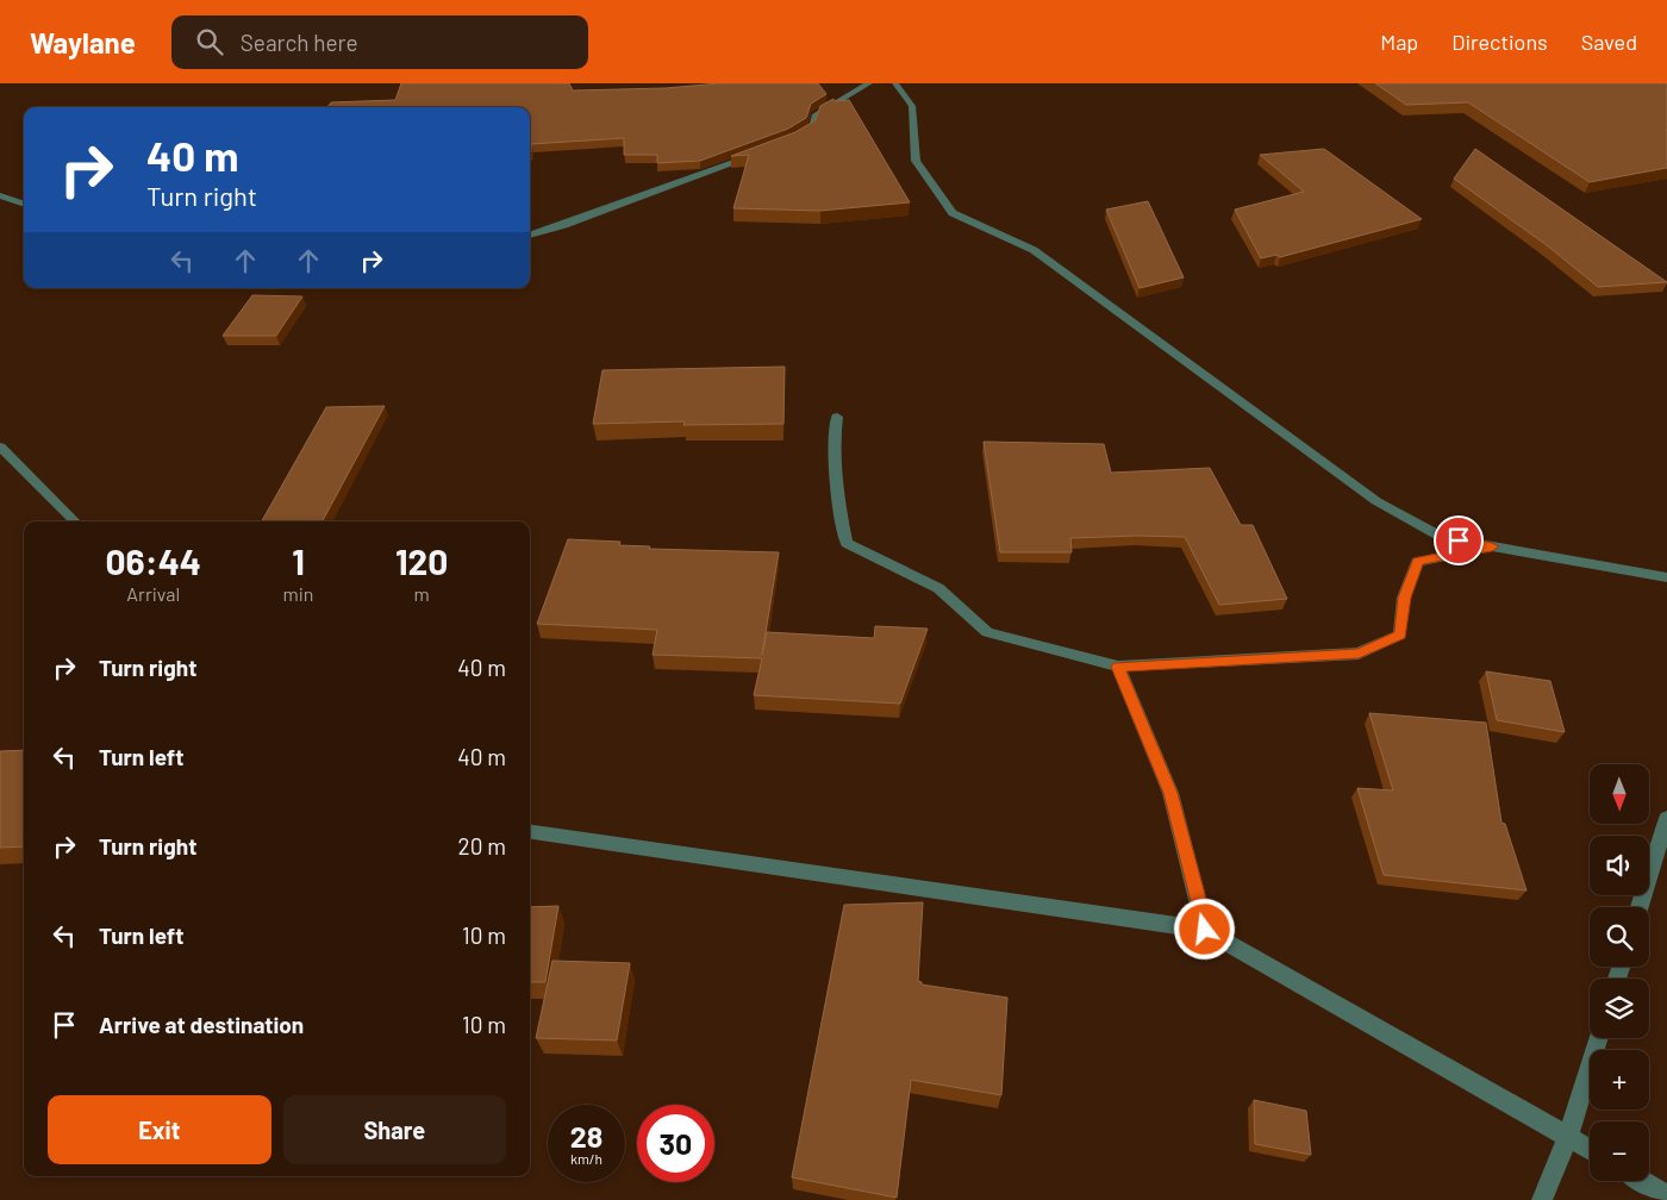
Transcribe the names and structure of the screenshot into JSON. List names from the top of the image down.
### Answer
{
  "north": "bottom",
  "page": {
    "header": "Waylane",
    "search": "Search here",
    "nav": ["Map", "Directions", "Saved"],
    "turn": ["40 m", "Turn right"],
    "eta": [
      "06:44",
      "Arrival",
      "1",
      "min",
      "120",
      "m"
    ],
    "list": [
      {
        "name": "Turn right",
        "value": "40 m"
      },
      {
        "name": "Turn left",
        "value": "40 m"
      },
      {
        "name": "Turn right",
        "value": "20 m"
      },
      {
        "name": "Turn left",
        "value": "10 m"
      },
      {
        "name": "Arrive at destination",
        "value": "10 m"
      }
    ],
    "map_buttons": ["+", "−"],
    "buttons": ["Exit", "Share"],
    "speed": "28 km/h",
    "limit": "30"
  }
}
